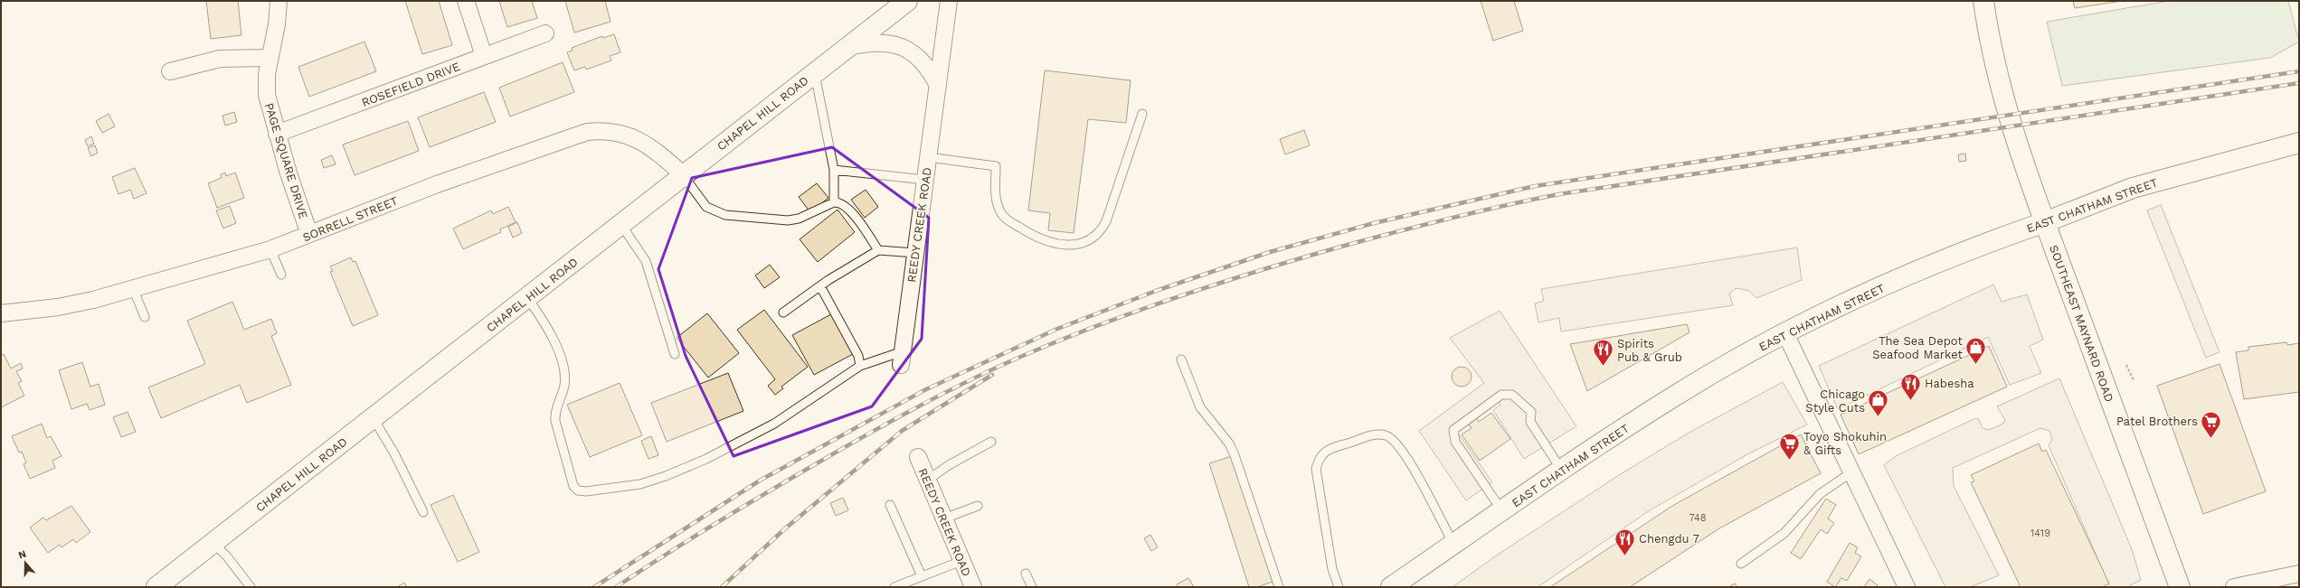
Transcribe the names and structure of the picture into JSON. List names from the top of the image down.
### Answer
{
  "streets": {
    "main road": ["CHAPEL HILL ROAD", "EAST CHATHAM STREET", "SOUTHEAST MAYNARD ROAD"],
    "street": [
      "ROSEFIELD DRIVE",
      "PAGE SQUARE DRIVE",
      "SORRELL STREET",
      "REEDY CREEK ROAD"
    ]
  },
  "crossings": [
    ["ROSEFIELD DRIVE", "PAGE SQUARE DRIVE"],
    ["CHAPEL HILL ROAD", "SORRELL STREET"],
    ["PAGE SQUARE DRIVE", "SORRELL STREET"],
    ["EAST CHATHAM STREET", "SOUTHEAST MAYNARD ROAD"]
  ],
  "places": {
    "shop": ["The Sea Depot Seafood Market", "Chicago Style Cuts"],
    "restaurant": ["Spirits Pub & Grub", "Habesha", "Chengdu 7"],
    "supermarket": ["Patel Brothers", "Toyo Shokuhin & Gifts"]
  },
  "house_numbers": ["748", "1419"],
  "north": "top"
}
